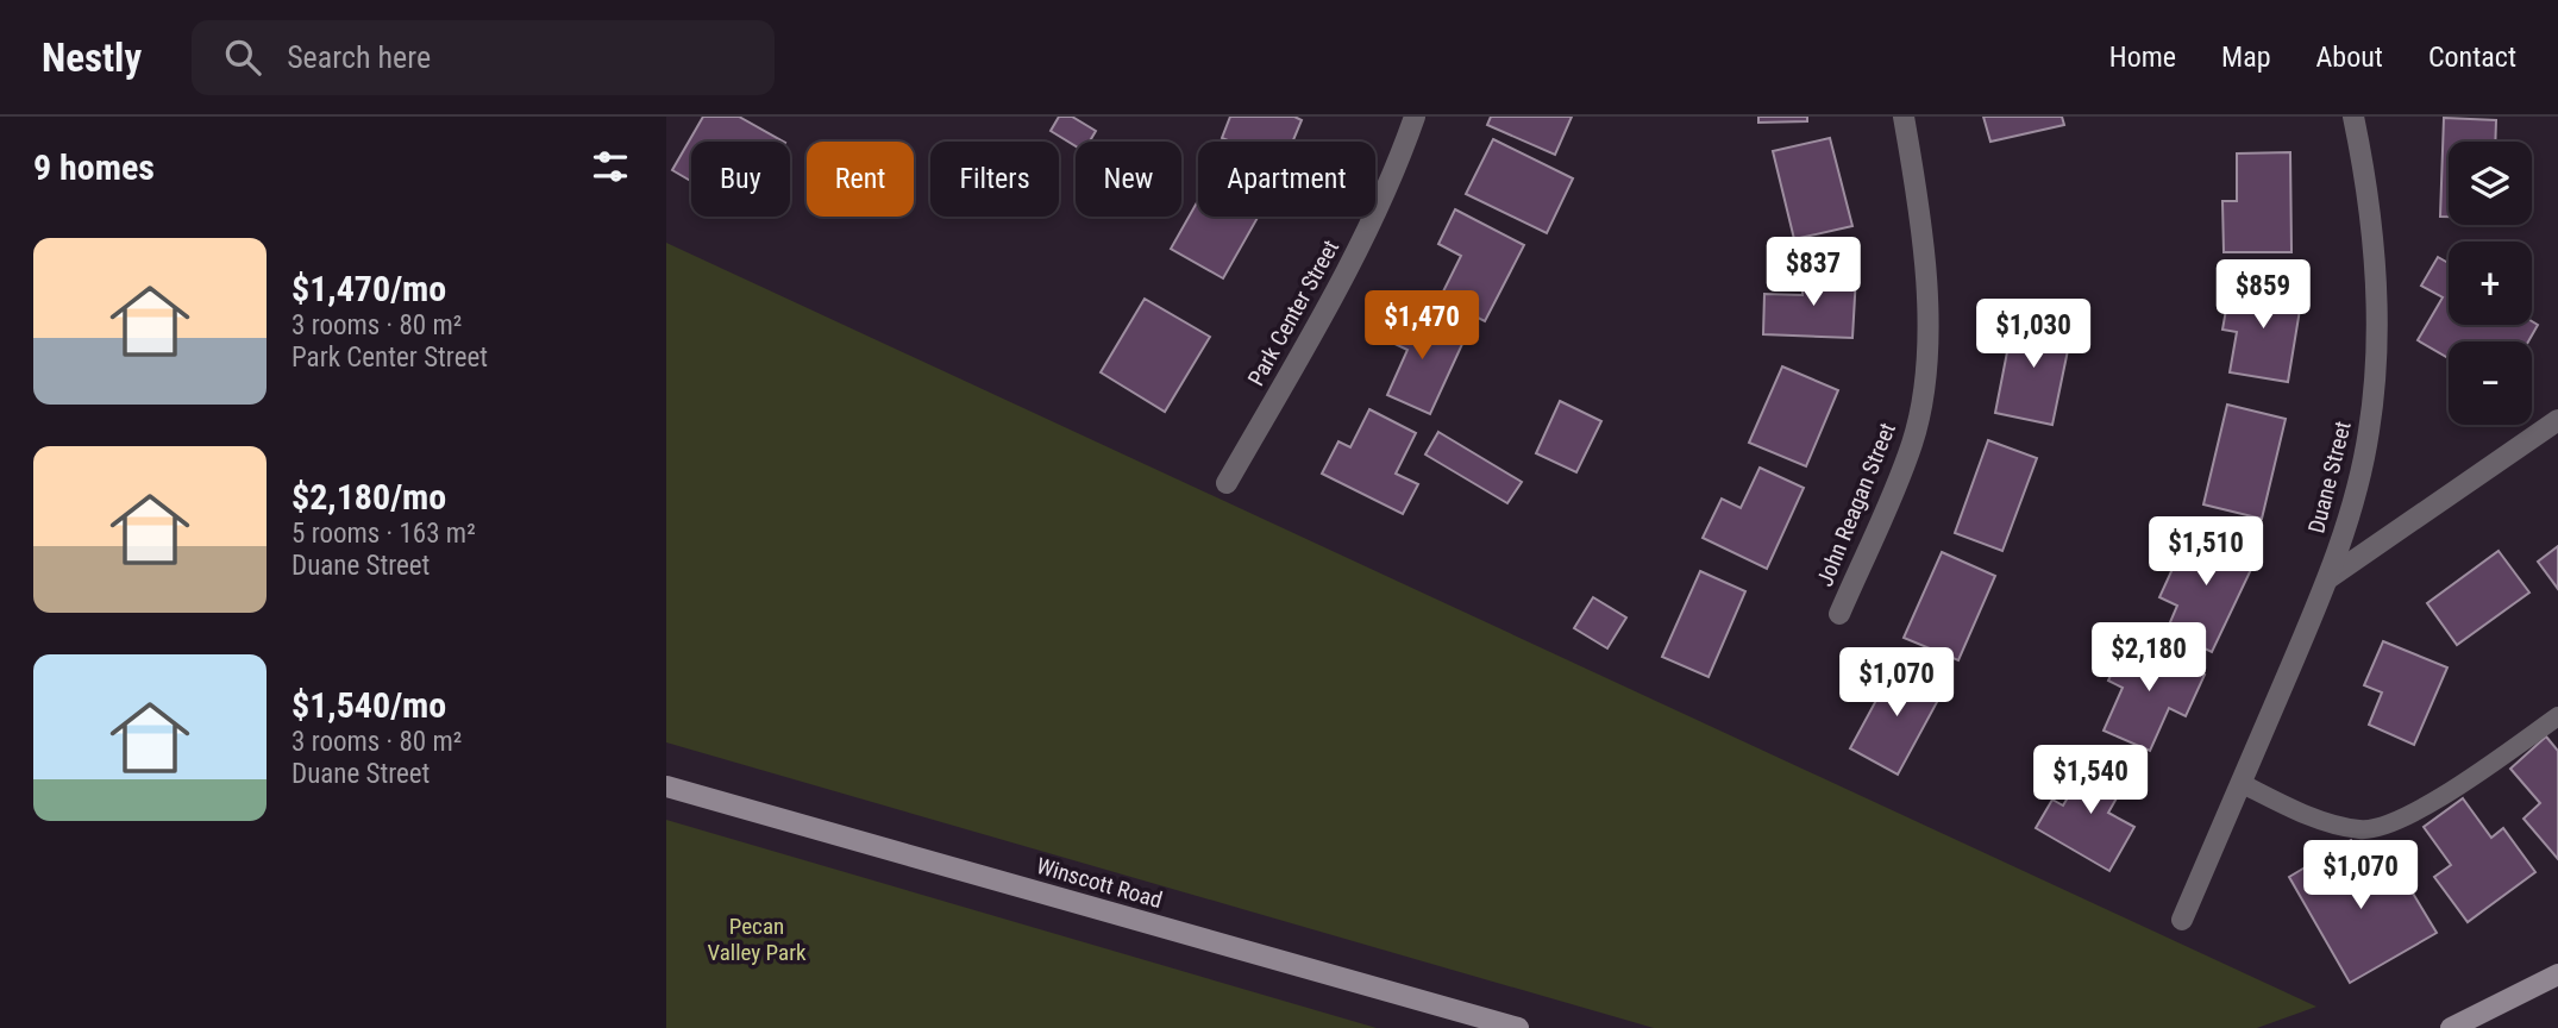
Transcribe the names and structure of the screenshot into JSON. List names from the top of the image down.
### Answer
{
  "streets": {
    "main road": ["Winscott Road"],
    "street": ["Park Center Street", "Duane Street", "John Reagan Street"]
  },
  "parks": ["Pecan Valley Park"],
  "page": {
    "header": "Nestly",
    "search": "Search here",
    "nav": [
      "Home",
      "Map",
      "About",
      "Contact"
    ],
    "heading": "9 homes",
    "map_buttons": ["+", "−"],
    "chip": [
      "Buy",
      "Rent",
      "Filters",
      "New",
      "Apartment"
    ],
    "list": [
      {
        "name": "$1,470/mo",
        "note": "3 rooms · 80 m² · Park Center Street"
      },
      {
        "name": "$2,180/mo",
        "note": "5 rooms · 163 m² · Duane Street"
      },
      {
        "name": "$1,540/mo",
        "note": "3 rooms · 80 m² · Duane Street"
      }
    ],
    "price": [
      "$837",
      "$859",
      "$1,470",
      "$1,030",
      "$1,510",
      "$2,180",
      "$1,070",
      "$1,540",
      "$1,070"
    ]
  }
}
